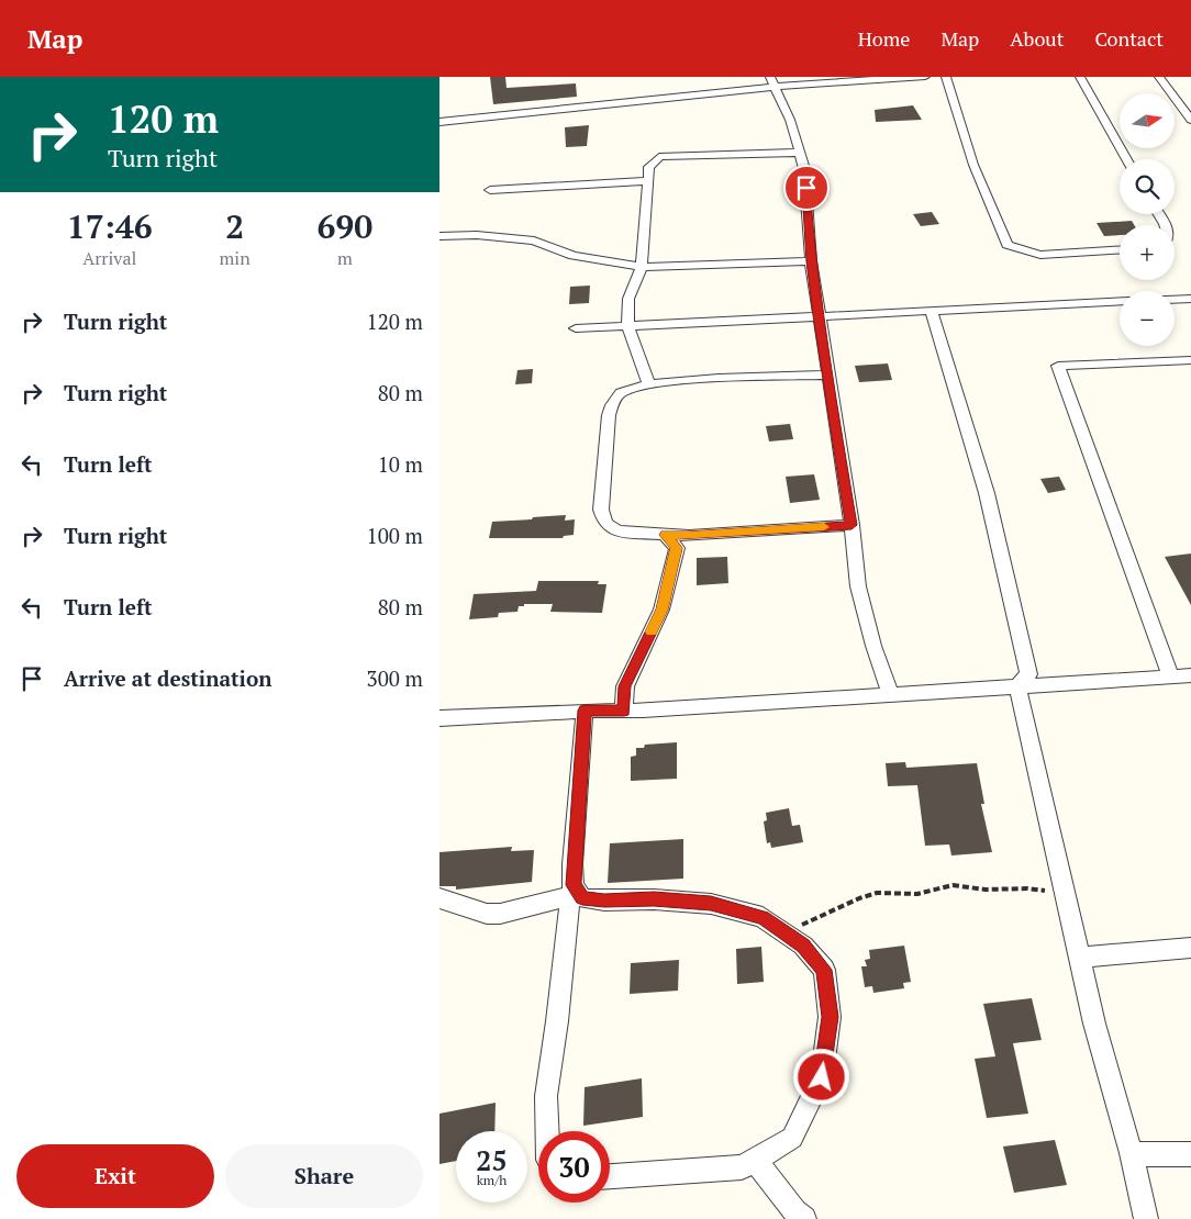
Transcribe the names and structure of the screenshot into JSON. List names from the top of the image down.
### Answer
{
  "north": "right",
  "page": {
    "header": "Map",
    "nav": [
      "Home",
      "Map",
      "About",
      "Contact"
    ],
    "turn": ["120 m", "Turn right"],
    "map_buttons": ["+", "−"],
    "eta": [
      "17:46",
      "Arrival",
      "2",
      "min",
      "690",
      "m"
    ],
    "list": [
      {
        "name": "Turn right",
        "value": "120 m"
      },
      {
        "name": "Turn right",
        "value": "80 m"
      },
      {
        "name": "Turn left",
        "value": "10 m"
      },
      {
        "name": "Turn right",
        "value": "100 m"
      },
      {
        "name": "Turn left",
        "value": "80 m"
      },
      {
        "name": "Arrive at destination",
        "value": "300 m"
      }
    ],
    "speed": "25 km/h",
    "limit": "30",
    "buttons": ["Exit", "Share"]
  }
}
